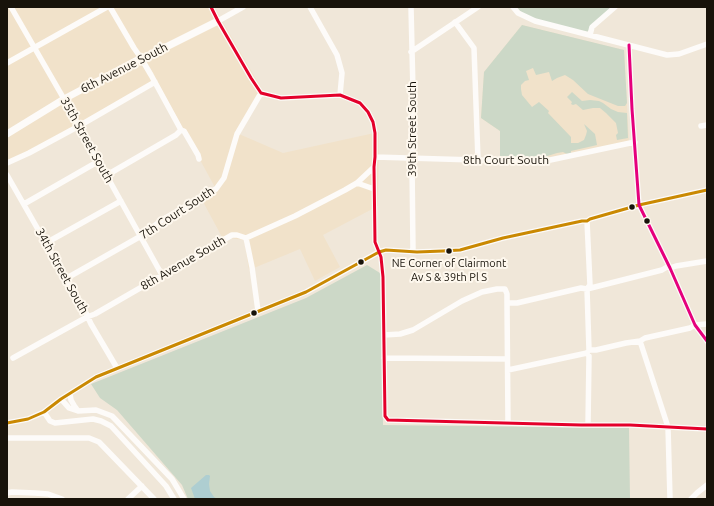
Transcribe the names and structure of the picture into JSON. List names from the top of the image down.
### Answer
{
  "streets": {
    "main road": ["6th Avenue South"],
    "street": [
      "39th Street South",
      "35th Street South",
      "8th Court South",
      "7th Court South",
      "8th Avenue South",
      "34th Street South"
    ]
  },
  "crossings": [
    ["6th Avenue South", "35th Street South"],
    ["39th Street South", "8th Court South"],
    ["35th Street South", "7th Court South"],
    ["35th Street South", "8th Avenue South"],
    ["7th Court South", "34th Street South"],
    ["8th Avenue South", "34th Street South"]
  ],
  "places": ["NE Corner of Clairmont Av S & 39th Pl S"]
}
